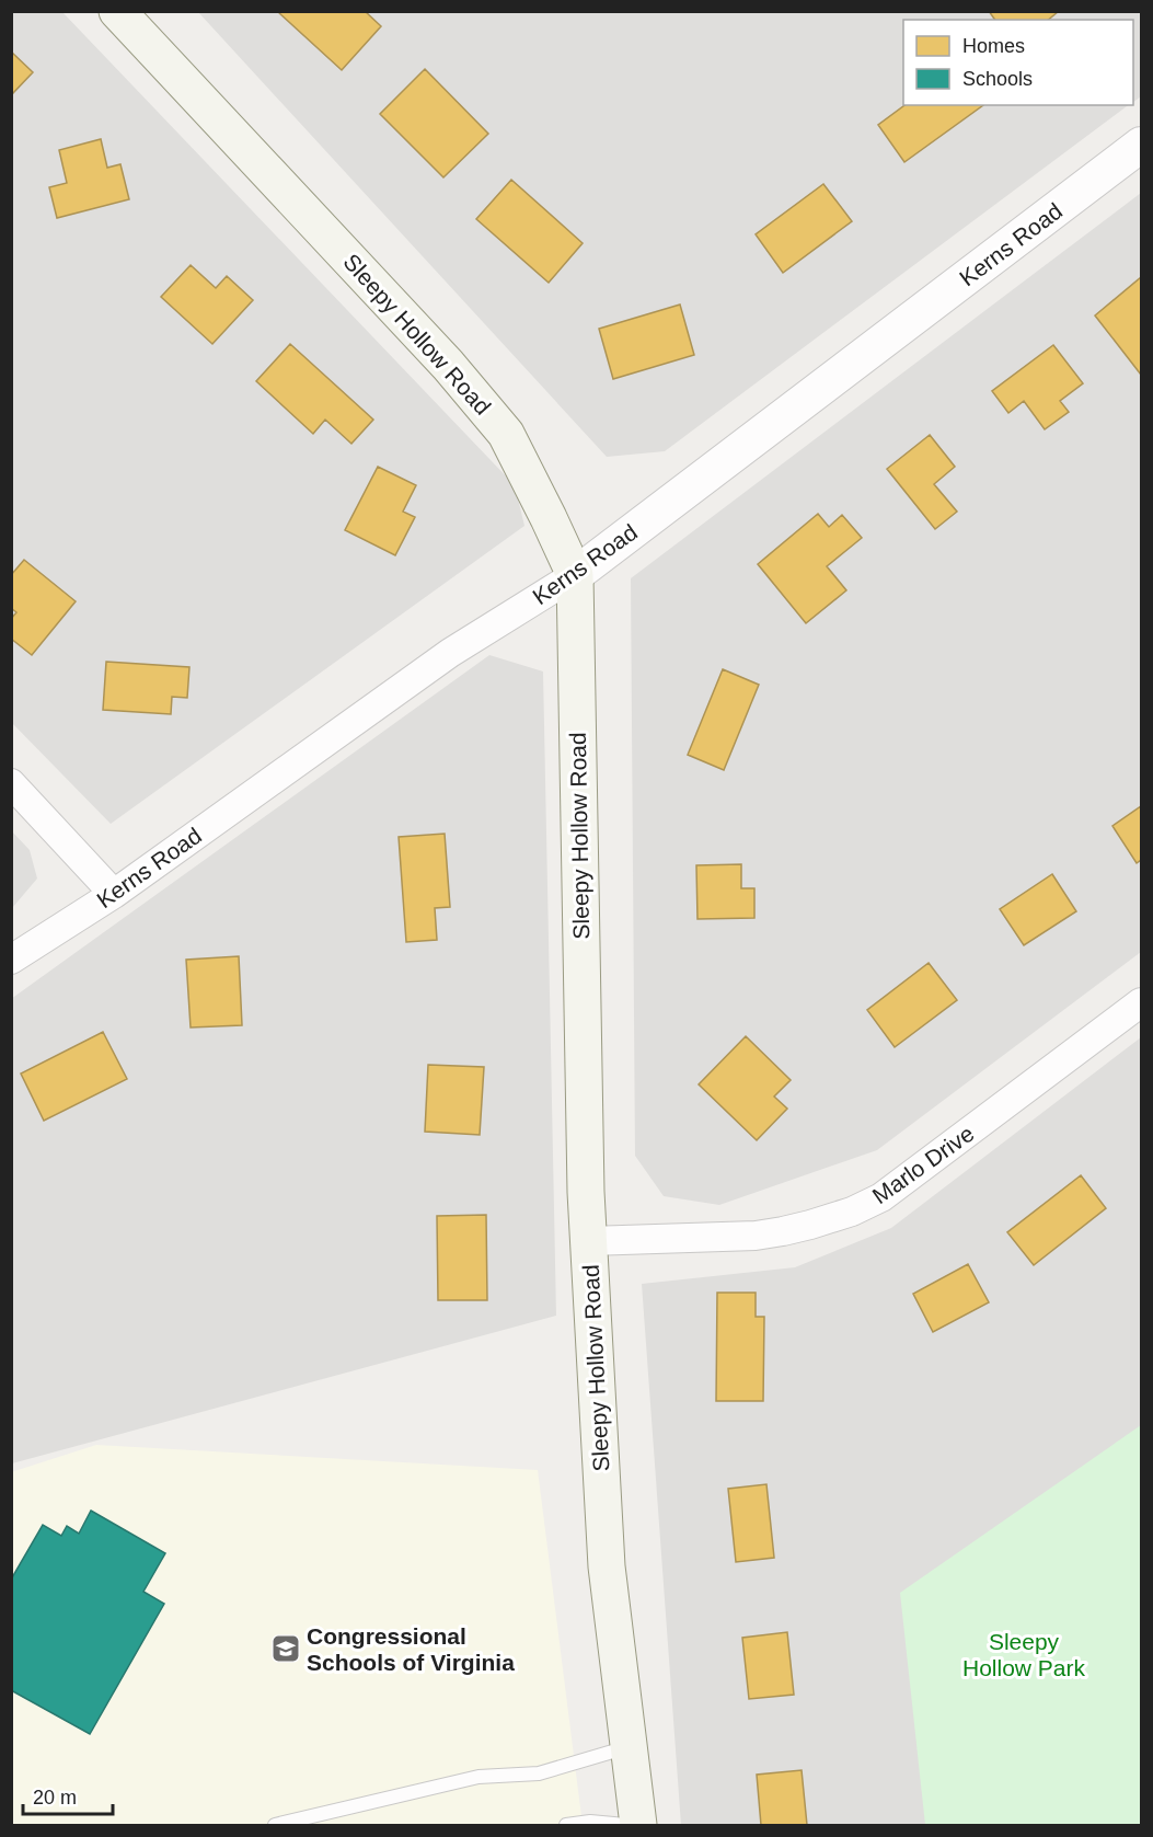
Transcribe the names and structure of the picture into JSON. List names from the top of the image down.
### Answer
{
  "streets": {
    "main road": ["Sleepy Hollow Road"],
    "street": ["Kerns Road", "Marlo Drive"]
  },
  "crossings": [
    ["Kerns Road", "Sleepy Hollow Road"],
    ["Sleepy Hollow Road", "Marlo Drive"]
  ],
  "parks": ["Sleepy Hollow Park"],
  "places": {
    "school or university": ["Congressional Schools of Virginia"]
  },
  "legend": ["Homes", "Schools"],
  "scale_bar": "20 m"
}
